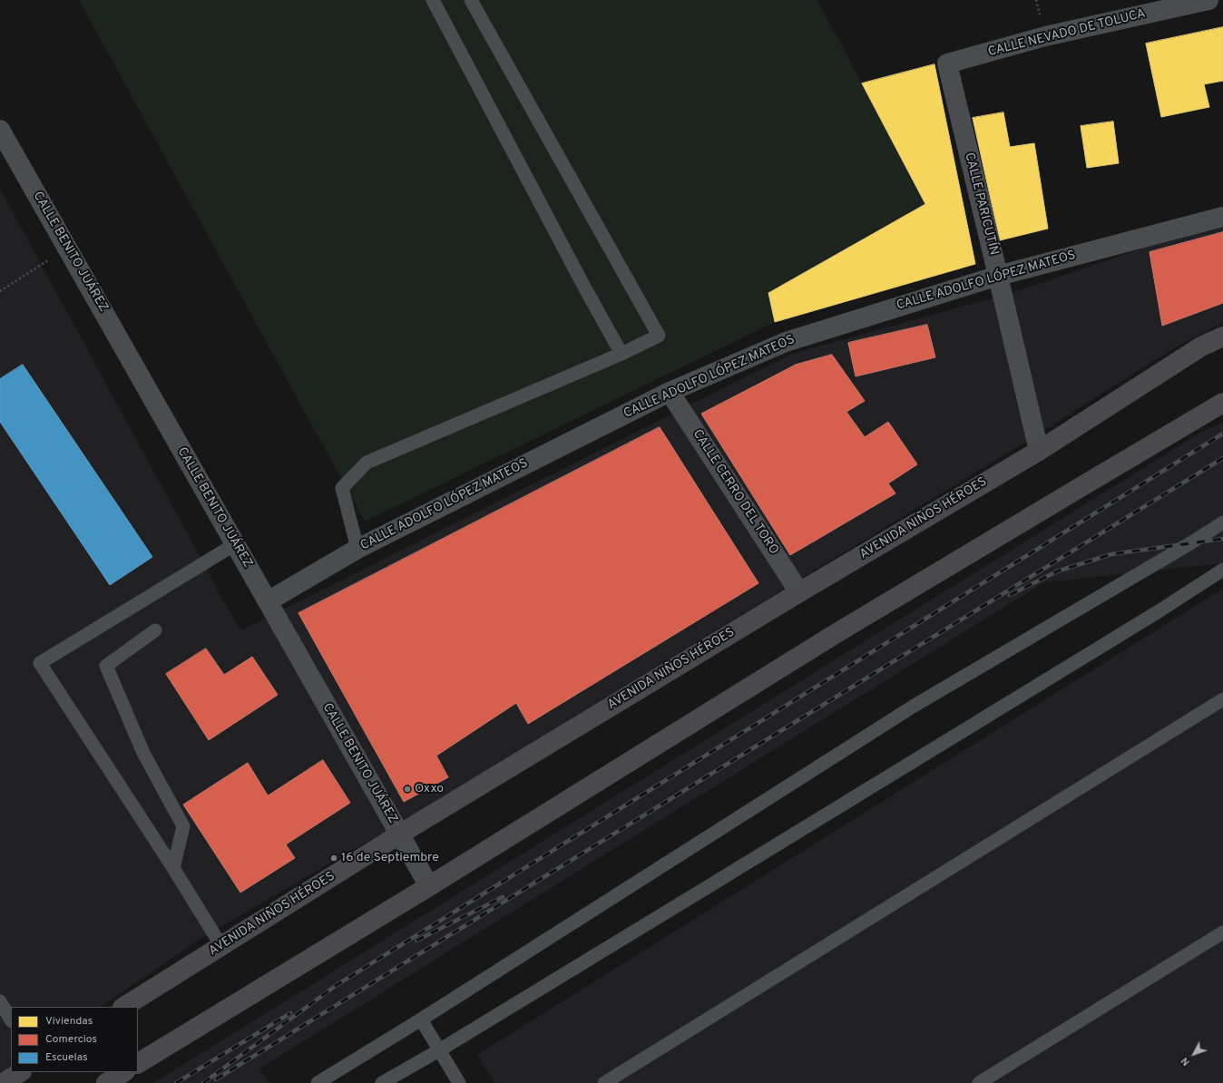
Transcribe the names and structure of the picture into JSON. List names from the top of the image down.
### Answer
{
  "streets": {
    "main road": ["AVENIDA NIÑOS HÉROES"],
    "street": [
      "CALLE NEVADO DE TOLUCA",
      "CALLE PARICUTÍN",
      "CALLE BENITO JUÁREZ",
      "CALLE ADOLFO LÓPEZ MATEOS",
      "CALLE CERRO DEL TORO"
    ]
  },
  "crossings": [
    ["CALLE NEVADO DE TOLUCA", "CALLE PARICUTÍN"],
    ["CALLE PARICUTÍN", "CALLE ADOLFO LÓPEZ MATEOS"],
    ["CALLE PARICUTÍN", "AVENIDA NIÑOS HÉROES"],
    ["CALLE BENITO JUÁREZ", "CALLE ADOLFO LÓPEZ MATEOS"],
    ["CALLE BENITO JUÁREZ", "AVENIDA NIÑOS HÉROES"],
    ["CALLE ADOLFO LÓPEZ MATEOS", "CALLE CERRO DEL TORO"],
    ["CALLE CERRO DEL TORO", "AVENIDA NIÑOS HÉROES"]
  ],
  "places": ["Oxxo", "16 de Septiembre"],
  "legend": ["Viviendas", "Comercios", "Escuelas"],
  "north": "bottom left"
}
